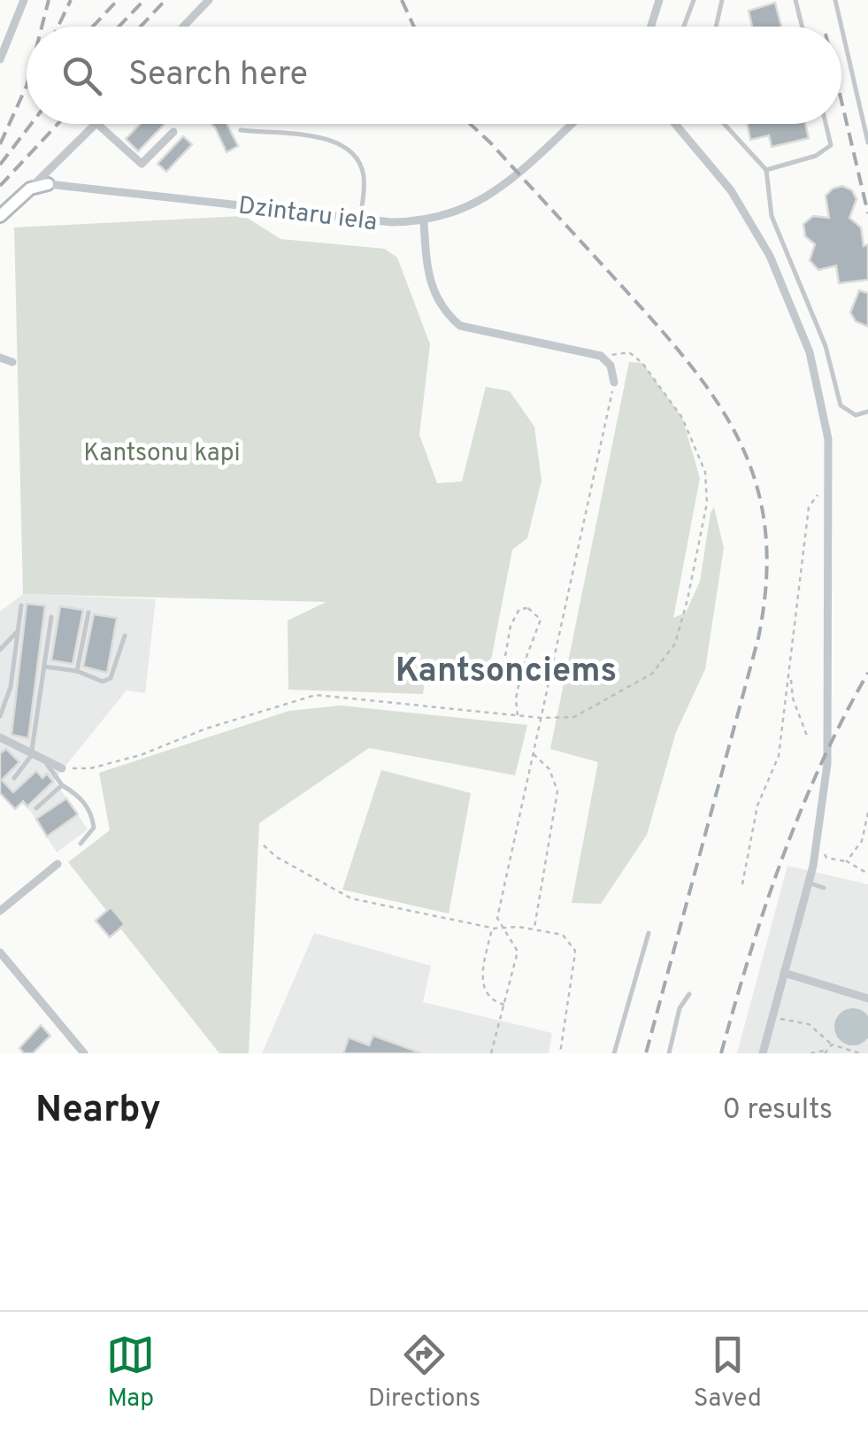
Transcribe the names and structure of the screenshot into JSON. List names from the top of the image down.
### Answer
{
  "streets": {
    "street": ["Dzintaru iela"]
  },
  "districts": ["Kantsonciems"],
  "parks": ["Kantsonu kapi"],
  "page": {
    "search": "Search here",
    "heading": ["Nearby", "0 results"],
    "nav": ["Map", "Directions", "Saved"]
  }
}
